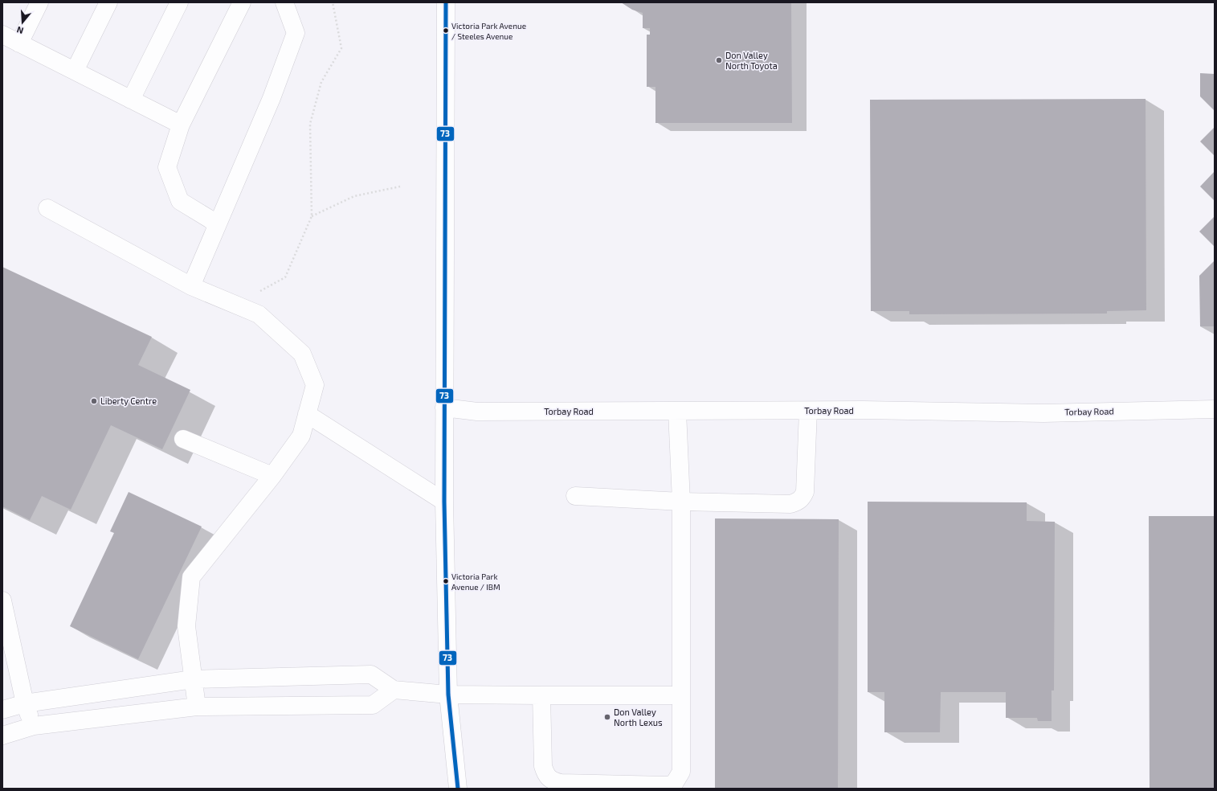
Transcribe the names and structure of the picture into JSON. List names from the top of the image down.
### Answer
{
  "streets": {
    "street": ["Torbay Road"]
  },
  "places": [
    "Victoria Park Avenue / Steeles Avenue",
    "Don Valley North Toyota",
    "Liberty Centre",
    "Victoria Park Avenue / IBM",
    "Don Valley North Lexus"
  ],
  "lines": ["transit line 73"],
  "north": "bottom"
}
